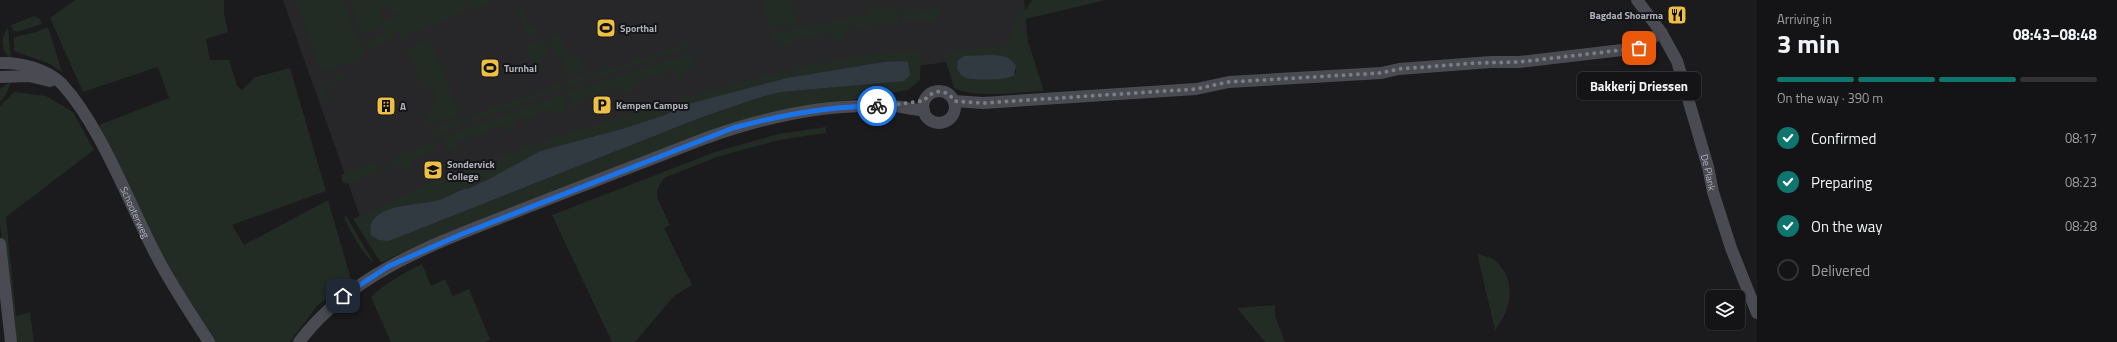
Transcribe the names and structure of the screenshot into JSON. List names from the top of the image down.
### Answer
{
  "streets": {
    "street": ["De Plank", "Schooterweg"]
  },
  "places": {
    "restaurant": ["Bagdad Shoarma"],
    "sports": ["Sporthal", "Turnhal"],
    "other": ["Bakkerij Driessen"],
    "parking": ["Kempen Campus"],
    "building": ["A"],
    "school or university": ["Sondervick College"]
  },
  "page": {
    "heading": ["3 min", "Arriving in", "08:43–08:48"],
    "bar": "On the way · 390 m",
    "bubble": "Bakkerij Driessen",
    "list": [
      ["Confirmed", "08:17"],
      ["Preparing", "08:23"],
      ["On the way", "08:28"],
      "Delivered"
    ]
  }
}
